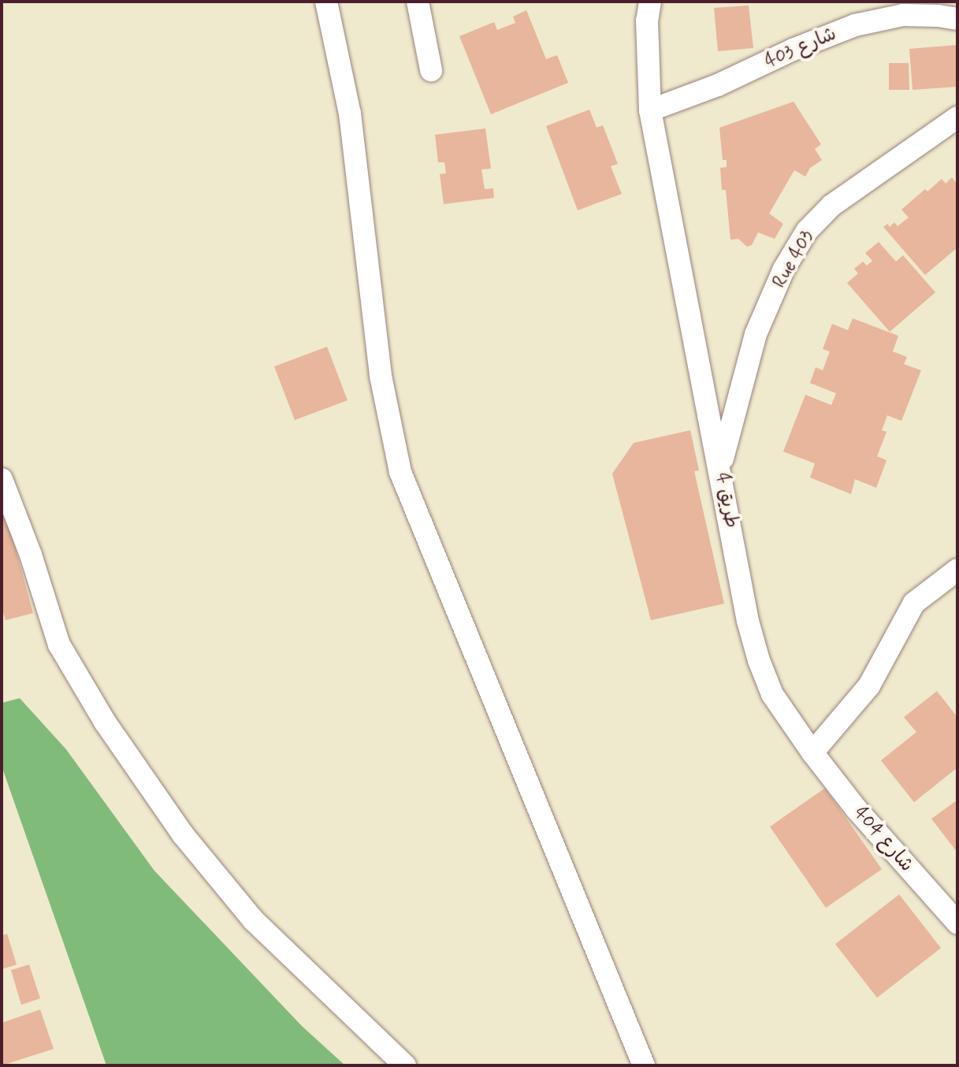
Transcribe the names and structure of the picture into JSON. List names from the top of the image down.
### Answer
{
  "streets": {
    "street": [
      "شارع 403",
      "Rue 403",
      "طريق 4",
      "شارع 404"
    ]
  },
  "crossings": [
    ["شارع 403", "طريق 4"],
    ["Rue 403", "طريق 4"],
    ["طريق 4", "شارع 404"]
  ]
}
